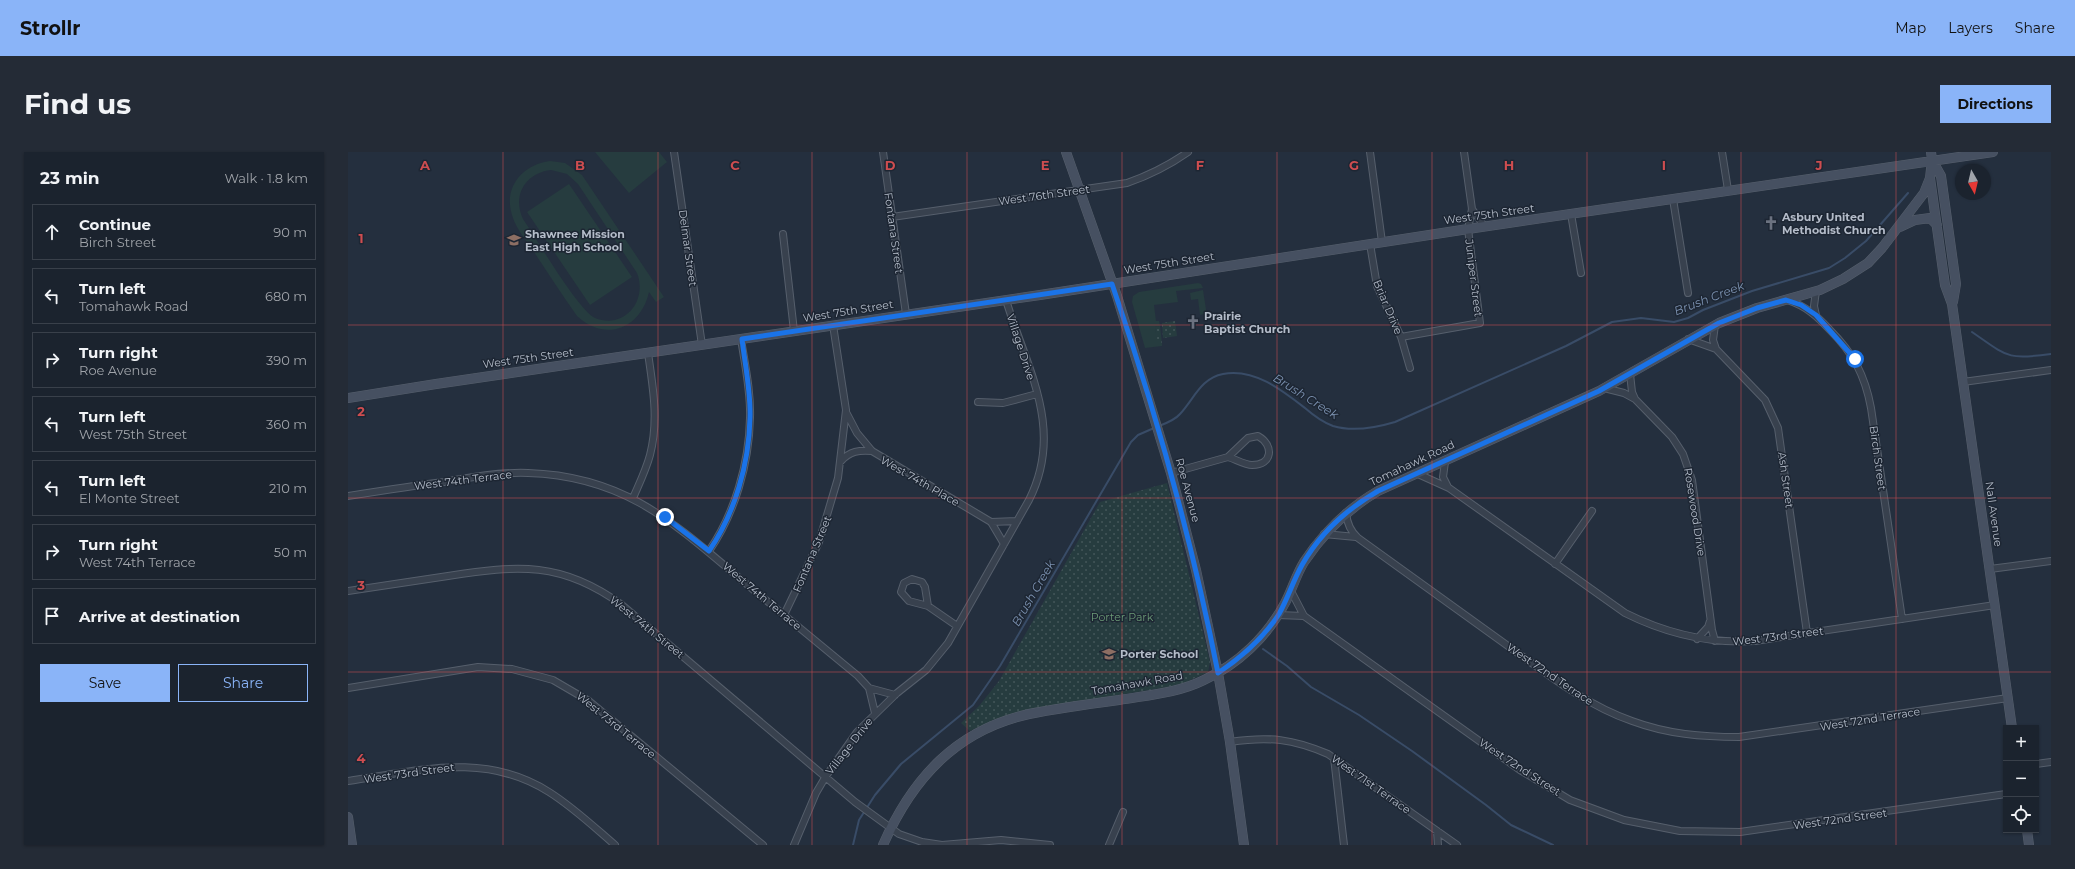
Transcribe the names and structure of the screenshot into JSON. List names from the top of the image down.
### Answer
{
  "streets": {
    "main road": [
      "West 75th Street",
      "Tomahawk Road",
      "Roe Avenue",
      "Nall Avenue"
    ],
    "street": [
      "West 76th Street",
      "Fontana Street",
      "Delmar Street",
      "Juniper Street",
      "Briar Drive",
      "Village Drive",
      "Birch Street",
      "West 74th Terrace",
      "Ash Street",
      "West 74th Place",
      "Rosewood Drive",
      "West 74th Street",
      "West 73rd Street",
      "West 72nd Terrace",
      "West 73rd Terrace",
      "West 72nd Street",
      "West 71st Terrace"
    ]
  },
  "crossings": [
    ["West 76th Street", "Fontana Street"],
    ["West 76th Street", "Roe Avenue"],
    ["West 75th Street", "Fontana Street"],
    ["West 75th Street", "Delmar Street"],
    ["West 75th Street", "Juniper Street"],
    ["West 75th Street", "Briar Drive"],
    ["West 75th Street", "Village Drive"],
    ["West 75th Street", "Roe Avenue"],
    ["West 75th Street", "Nall Avenue"],
    ["Fontana Street", "West 74th Terrace"],
    ["Fontana Street", "West 74th Place"],
    ["Juniper Street", "Briar Drive"],
    ["Village Drive", "West 74th Terrace"],
    ["Village Drive", "West 74th Place"],
    ["Village Drive", "West 74th Street"],
    ["Birch Street", "Tomahawk Road"],
    ["Birch Street", "West 73rd Street"],
    ["Tomahawk Road", "Ash Street"],
    ["Tomahawk Road", "Roe Avenue"],
    ["Tomahawk Road", "Rosewood Drive"],
    ["Tomahawk Road", "Nall Avenue"],
    ["Tomahawk Road", "West 74th Street"],
    ["Tomahawk Road", "West 73rd Street"],
    ["Tomahawk Road", "West 72nd Terrace"],
    ["Tomahawk Road", "West 72nd Street"],
    ["Ash Street", "West 73rd Street"],
    ["Roe Avenue", "West 71st Terrace"],
    ["Rosewood Drive", "West 73rd Street"],
    ["Nall Avenue", "West 73rd Street"],
    ["Nall Avenue", "West 72nd Terrace"]
  ],
  "water": ["Brush Creek"],
  "parks": ["Porter Park"],
  "places": {
    "church": ["Asbury United Methodist Church", "Prairie Baptist Church"],
    "school or university": ["Shawnee Mission East High School", "Porter School"]
  },
  "north": "bottom",
  "page": {
    "header": "Strollr",
    "nav": ["Map", "Layers", "Share"],
    "buttons": [
      "Directions",
      ["Save", "Share"]
    ],
    "title": "Find us",
    "heading": ["23 min", "Walk · 1.8 km"],
    "list": [
      ["Continue", "Birch Street", "90 m"],
      ["Turn left", "Tomahawk Road", "680 m"],
      ["Turn right", "Roe Avenue", "390 m"],
      ["Turn left", "West 75th Street", "360 m"],
      ["Turn left", "El Monte Street", "210 m"],
      ["Turn right", "West 74th Terrace", "50 m"],
      "Arrive at destination"
    ],
    "map_buttons": ["+", "−"]
  },
  "grid": {
    "columns": [
      "A",
      "B",
      "C",
      "D",
      "E",
      "F",
      "G",
      "H",
      "I",
      "J"
    ],
    "rows": [
      "1",
      "2",
      "3",
      "4"
    ]
  }
}
